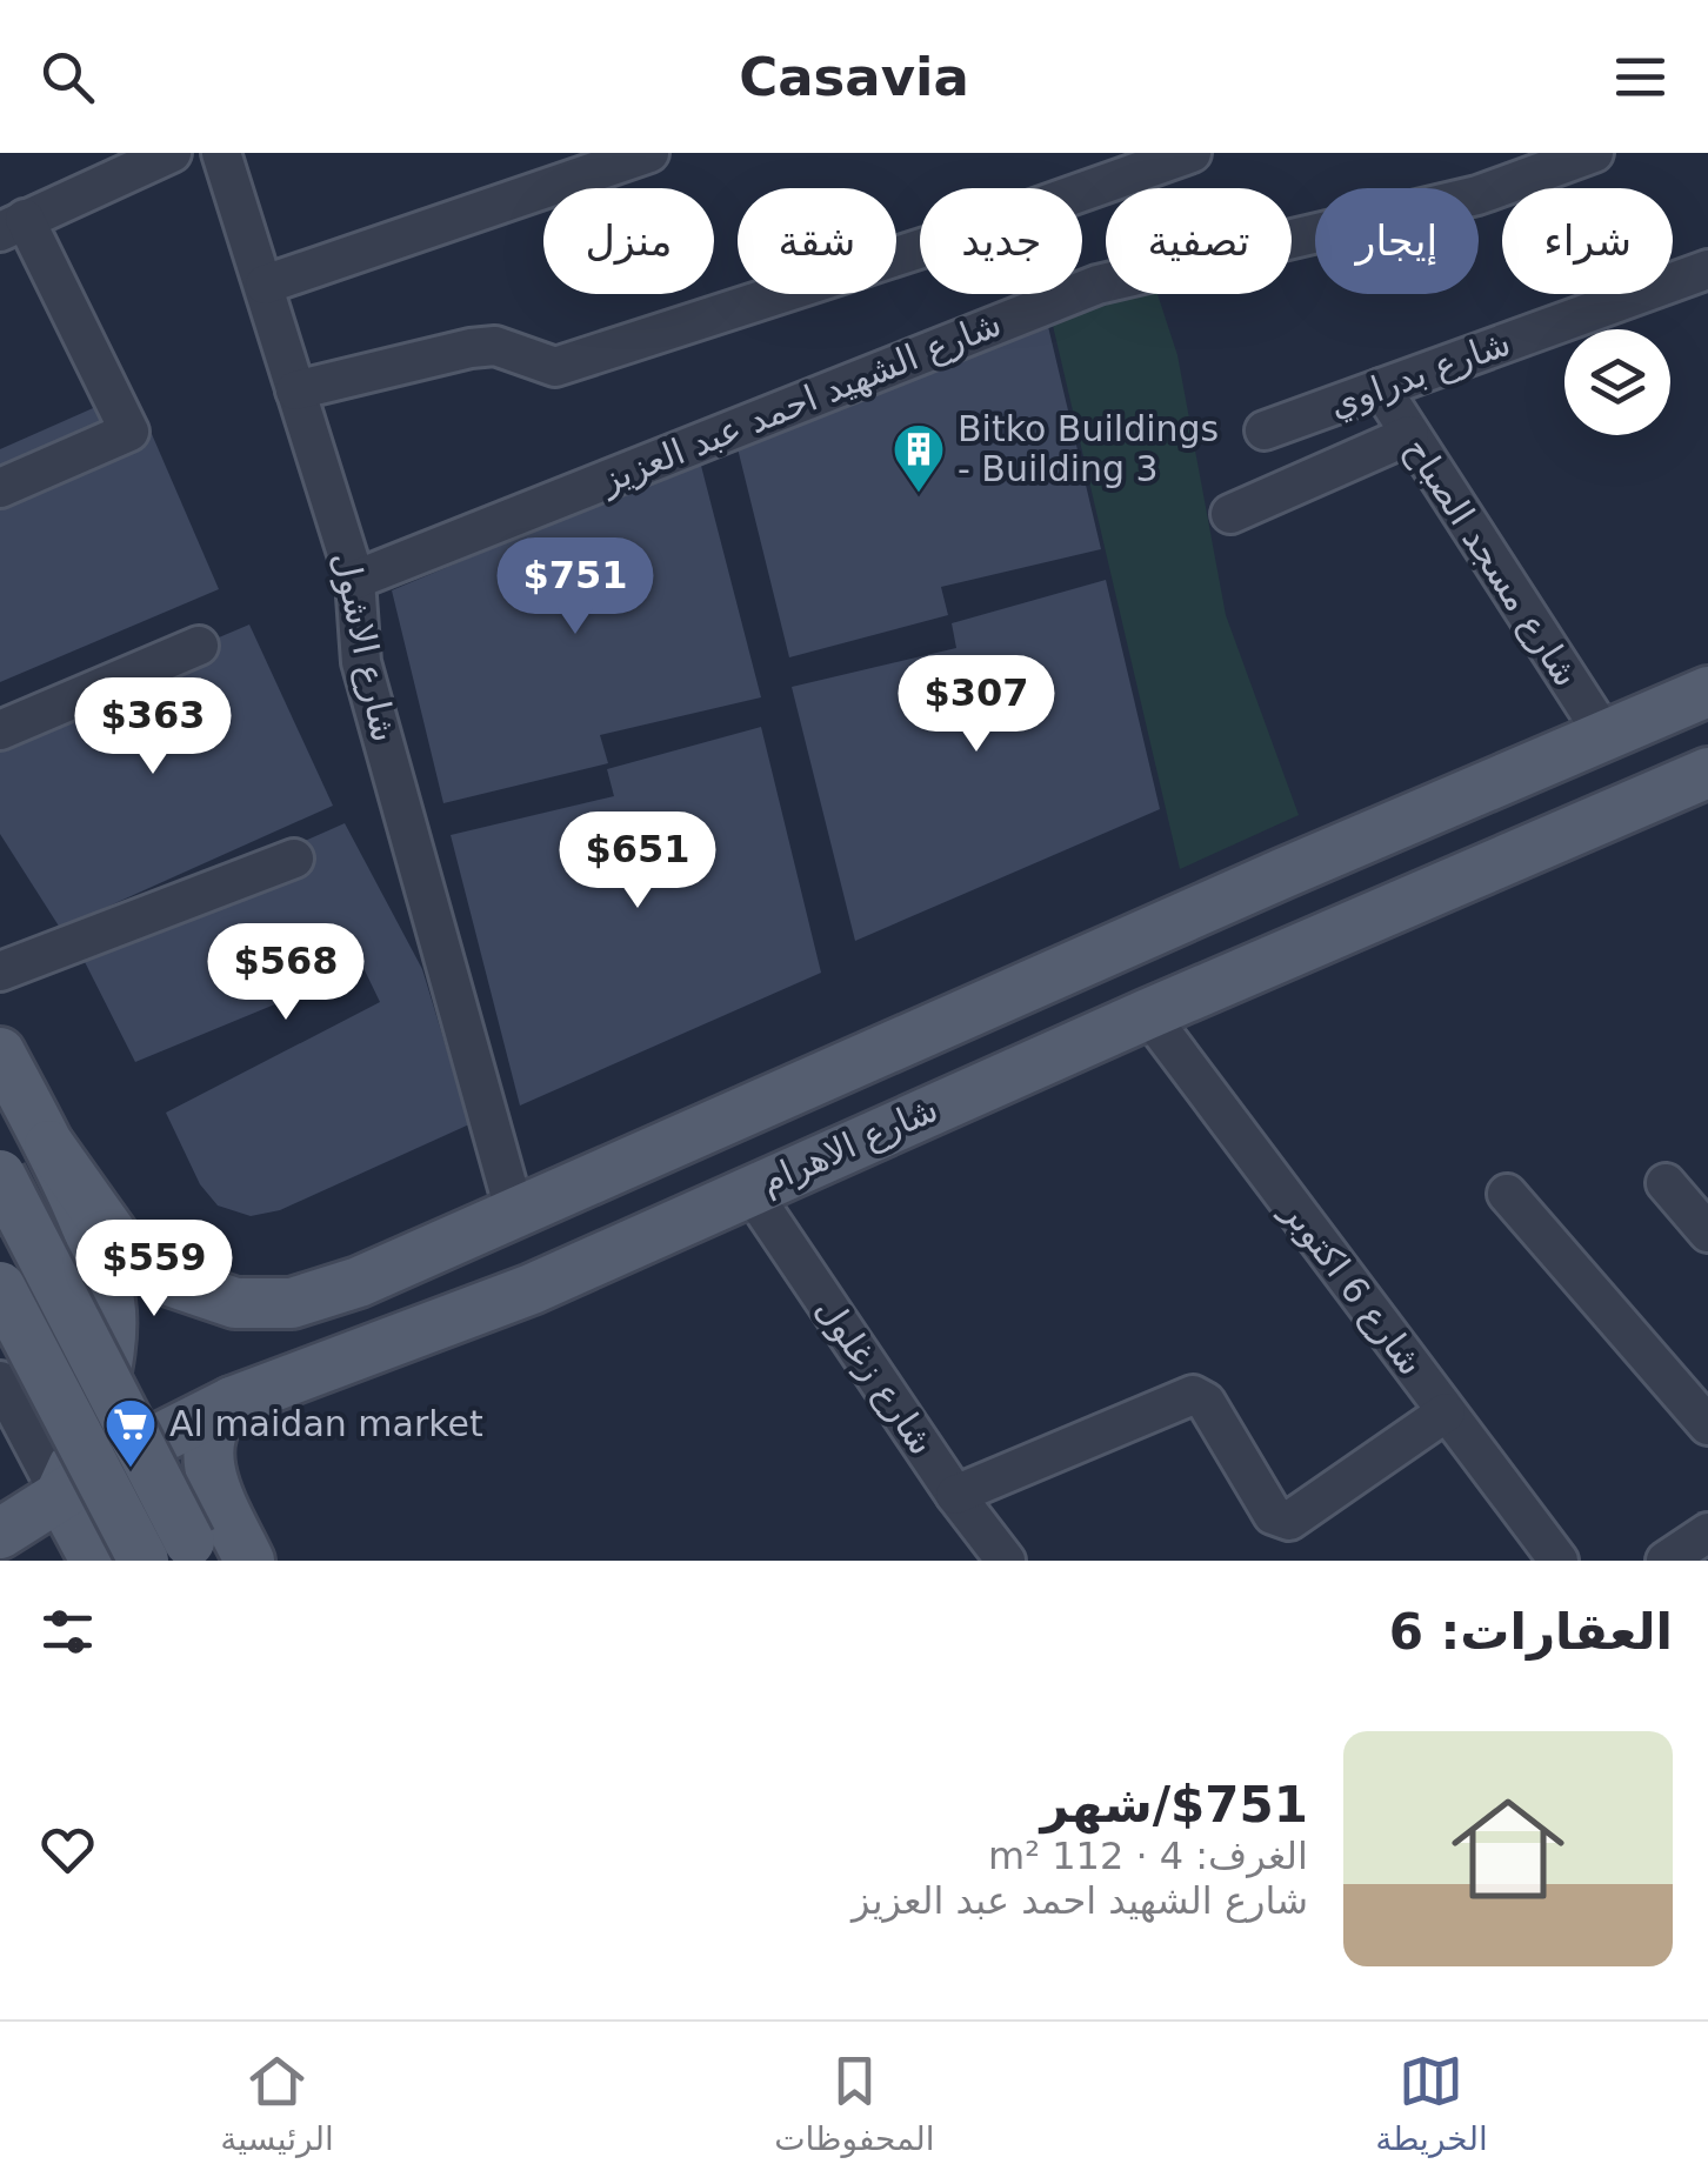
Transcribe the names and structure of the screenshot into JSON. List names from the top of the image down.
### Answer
{
  "streets": {
    "main road": ["شارع الاهرام"],
    "street": [
      "شارع بدراوي",
      "شارع الشهيد احمد عبد العزيز",
      "شارع مسجد الصباح",
      "شارع الاشول",
      "شارع 6 اكتوبر",
      "شارع زغلول"
    ]
  },
  "crossings": [
    ["شارع بدراوي", "شارع مسجد الصباح"],
    ["شارع الشهيد احمد عبد العزيز", "شارع الاشول"],
    ["شارع مسجد الصباح", "شارع الاهرام"],
    ["شارع الاشول", "شارع الاهرام"],
    ["شارع الاهرام", "شارع 6 اكتوبر"],
    ["شارع الاهرام", "شارع زغلول"]
  ],
  "places": {
    "building": ["Bitko Buildings - Building 3"],
    "supermarket": ["Al maidan market"]
  },
  "page": {
    "header": "Casavia",
    "chip": [
      "شراء",
      "إيجار",
      "تصفية",
      "جديد",
      "شقة",
      "منزل"
    ],
    "price": [
      "$751",
      "$307",
      "$363",
      "$651",
      "$568",
      "$559"
    ],
    "heading": "العقارات: 6",
    "list": [
      {
        "name": "$751/شهر",
        "note": "الغرف: 4 · 112 m² · شارع الشهيد احمد عبد العزيز"
      }
    ],
    "tabs": ["الخريطة", "المحفوظات", "الرئيسية"]
  }
}
